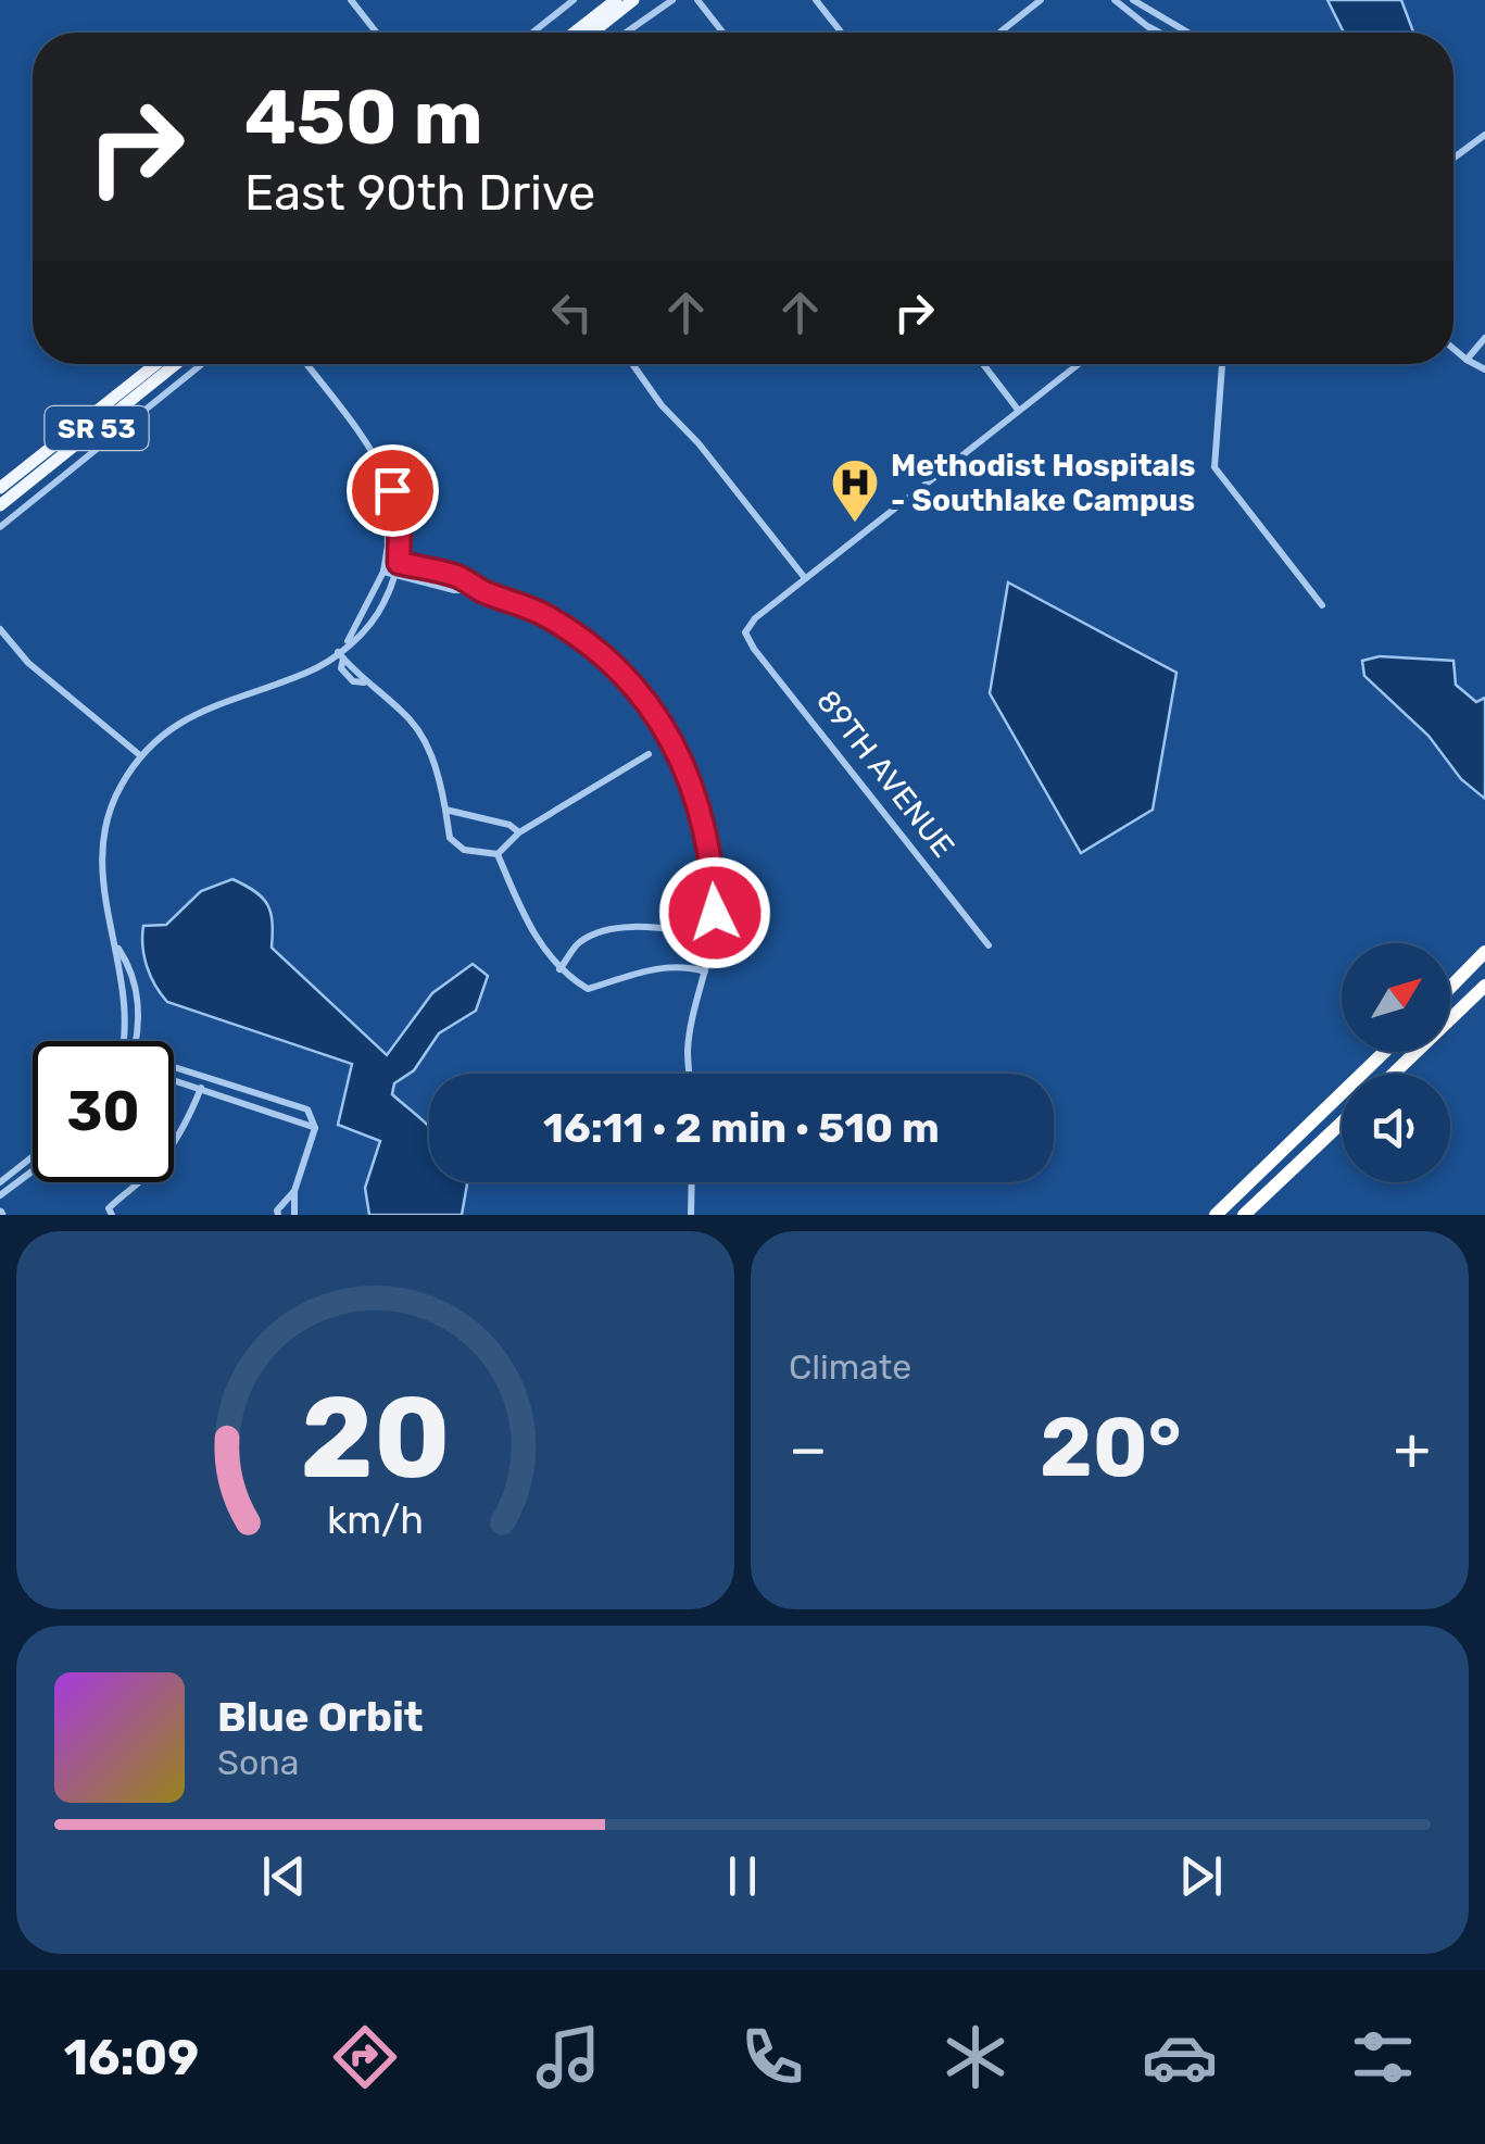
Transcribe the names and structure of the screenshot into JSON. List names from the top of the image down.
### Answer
{
  "streets": {
    "main road": ["SR 53"],
    "street": ["89TH AVENUE"]
  },
  "places": {
    "hospital": ["Methodist Hospitals - Southlake Campus"]
  },
  "north": "top right",
  "page": {
    "turn": ["450 m", "East 90th Drive"],
    "limit": "30",
    "trip": "16:11 · 2 min · 510 m",
    "tile": "Climate",
    "heat": ["−", "20°", "+"],
    "song": ["Blue Orbit", "Sona"],
    "tabs": "16:09",
    "gauge": ["20", "km/h"]
  }
}
